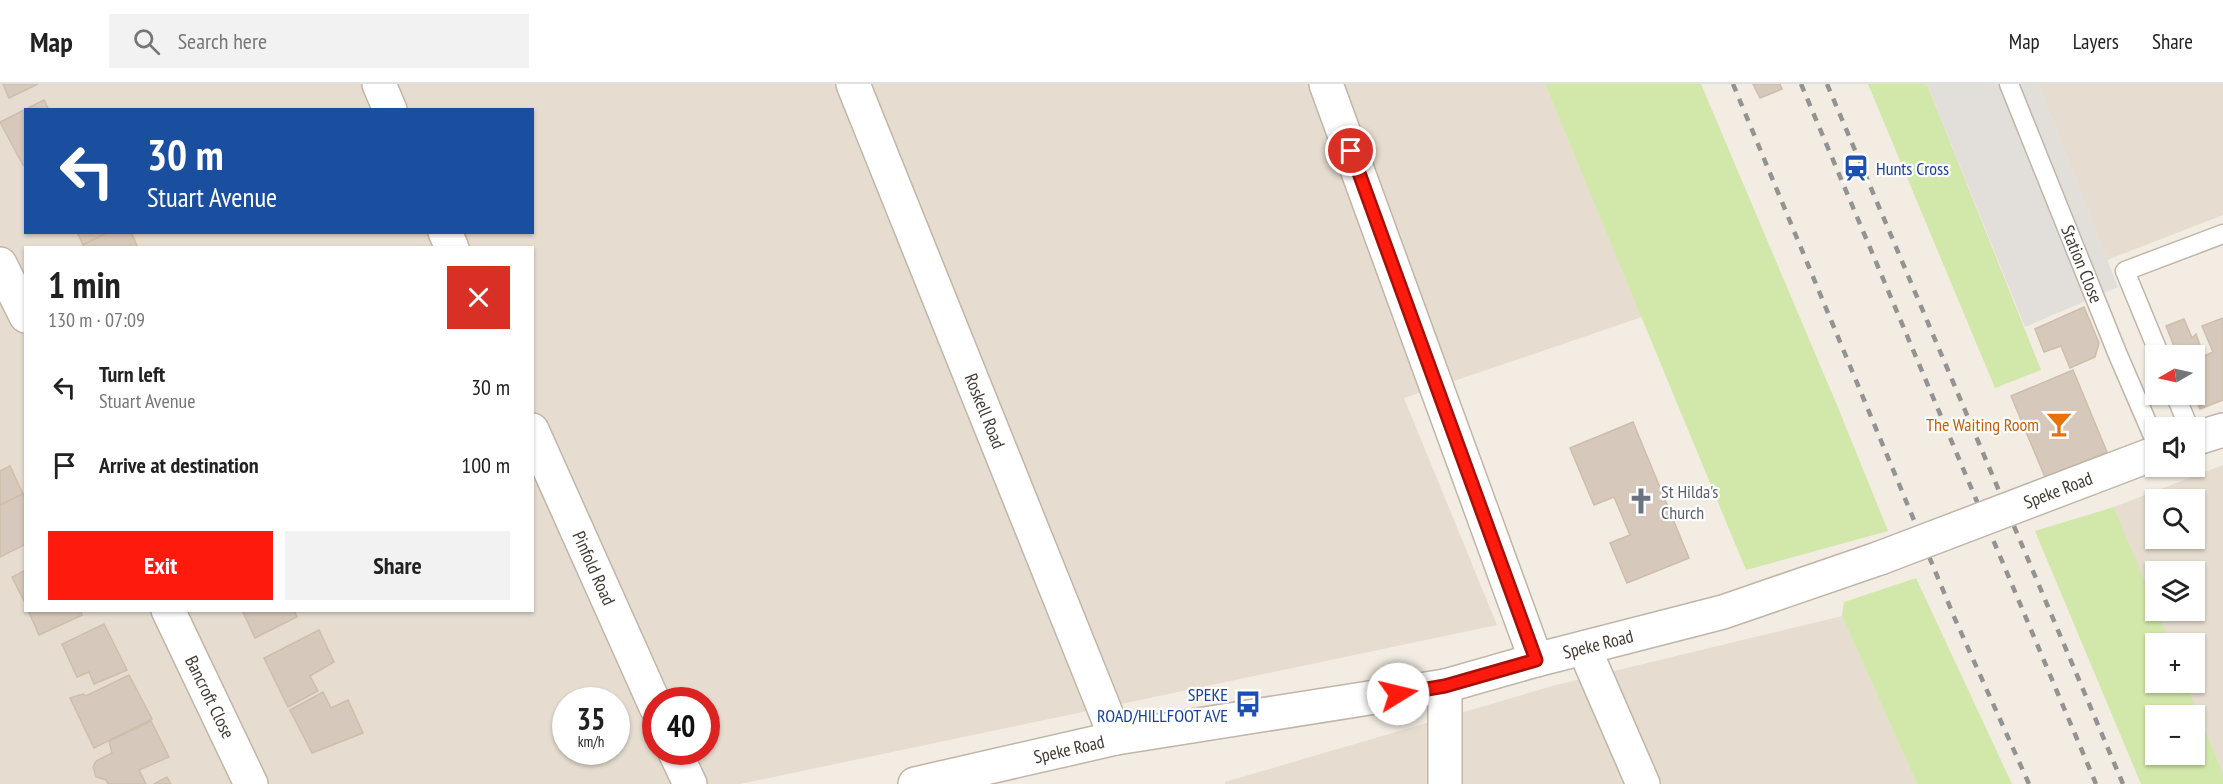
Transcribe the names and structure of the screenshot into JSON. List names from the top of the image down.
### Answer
{
  "streets": {
    "street": [
      "Roskell Road",
      "Speke Road",
      "Pinfold Road",
      "Bancroft Close"
    ],
    "lane": ["Station Close"]
  },
  "crossings": [
    ["Roskell Road", "Speke Road"]
  ],
  "places": {
    "station": ["Hunts Cross"],
    "bar": ["The Waiting Room"],
    "church": ["St Hilda's Church"],
    "bus stop": ["SPEKE ROAD/HILLFOOT AVE"]
  },
  "north": "left",
  "page": {
    "header": "Map",
    "search": "Search here",
    "nav": ["Map", "Layers", "Share"],
    "turn": ["30 m", "Stuart Avenue"],
    "heading": ["1 min", "130 m · 07:09"],
    "map_buttons": ["+", "−"],
    "list": [
      {
        "name": "Turn left",
        "note": "Stuart Avenue",
        "value": "30 m"
      },
      {
        "name": "Arrive at destination",
        "value": "100 m"
      }
    ],
    "buttons": ["Exit", "Share"],
    "speed": "35 km/h",
    "limit": "40"
  }
}
